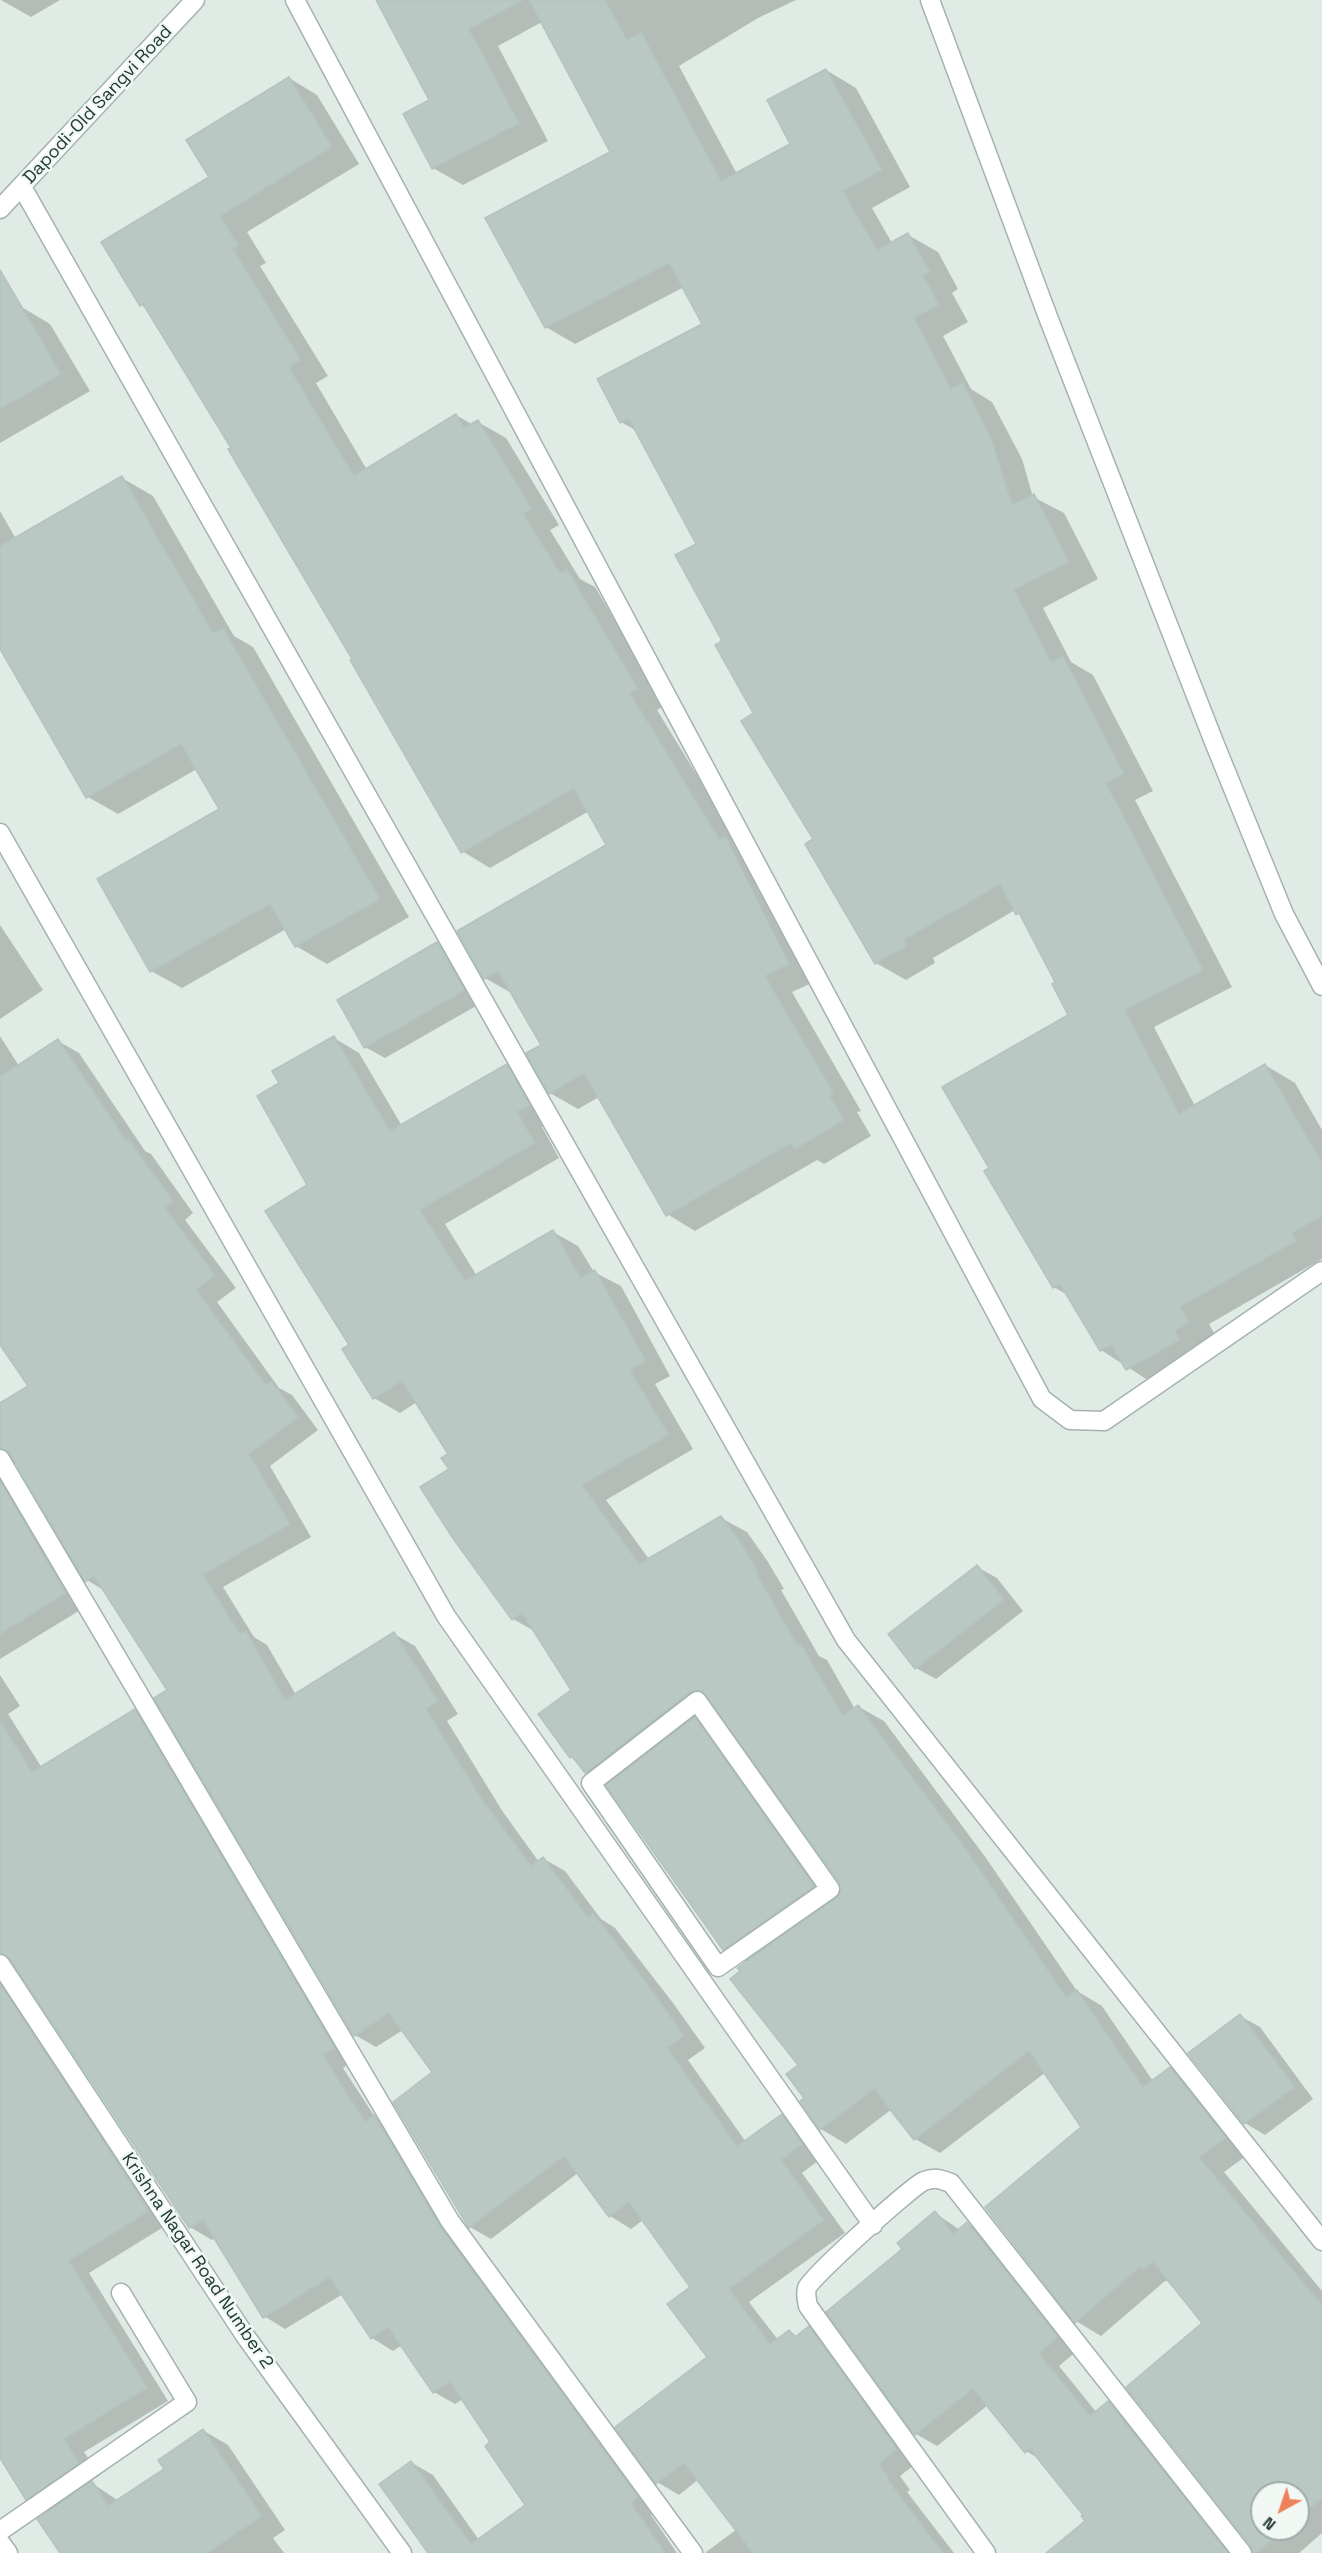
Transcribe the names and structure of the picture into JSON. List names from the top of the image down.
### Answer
{
  "streets": {
    "street": ["Dapodi-Old Sangvi Road", "Krishna Nagar Road Number 2"]
  },
  "north": "bottom left"
}
